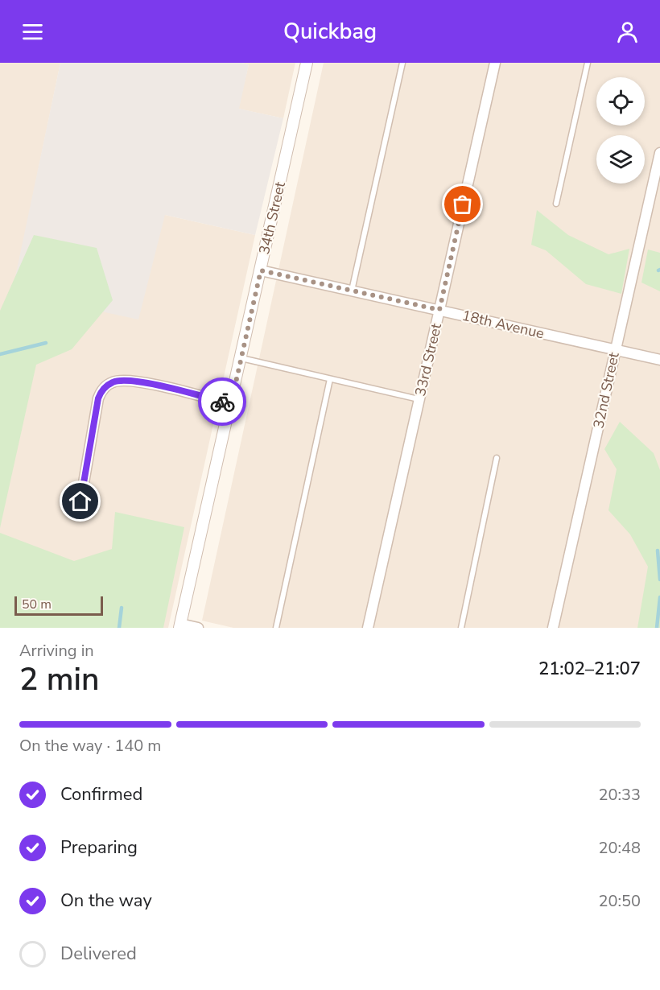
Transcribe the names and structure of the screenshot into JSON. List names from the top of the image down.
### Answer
{
  "streets": {
    "street": [
      "34th Street",
      "18th Avenue",
      "33rd Street",
      "32nd Street"
    ]
  },
  "crossings": [
    ["34th Street", "18th Avenue"],
    ["18th Avenue", "33rd Street"],
    ["18th Avenue", "32nd Street"]
  ],
  "scale_bar": "50 m",
  "page": {
    "header": "Quickbag",
    "scale": "50 m",
    "heading": ["2 min", "Arriving in", "21:02–21:07"],
    "bar": "On the way · 140 m",
    "list": [
      ["Confirmed", "20:33"],
      ["Preparing", "20:48"],
      ["On the way", "20:50"],
      "Delivered"
    ]
  }
}
